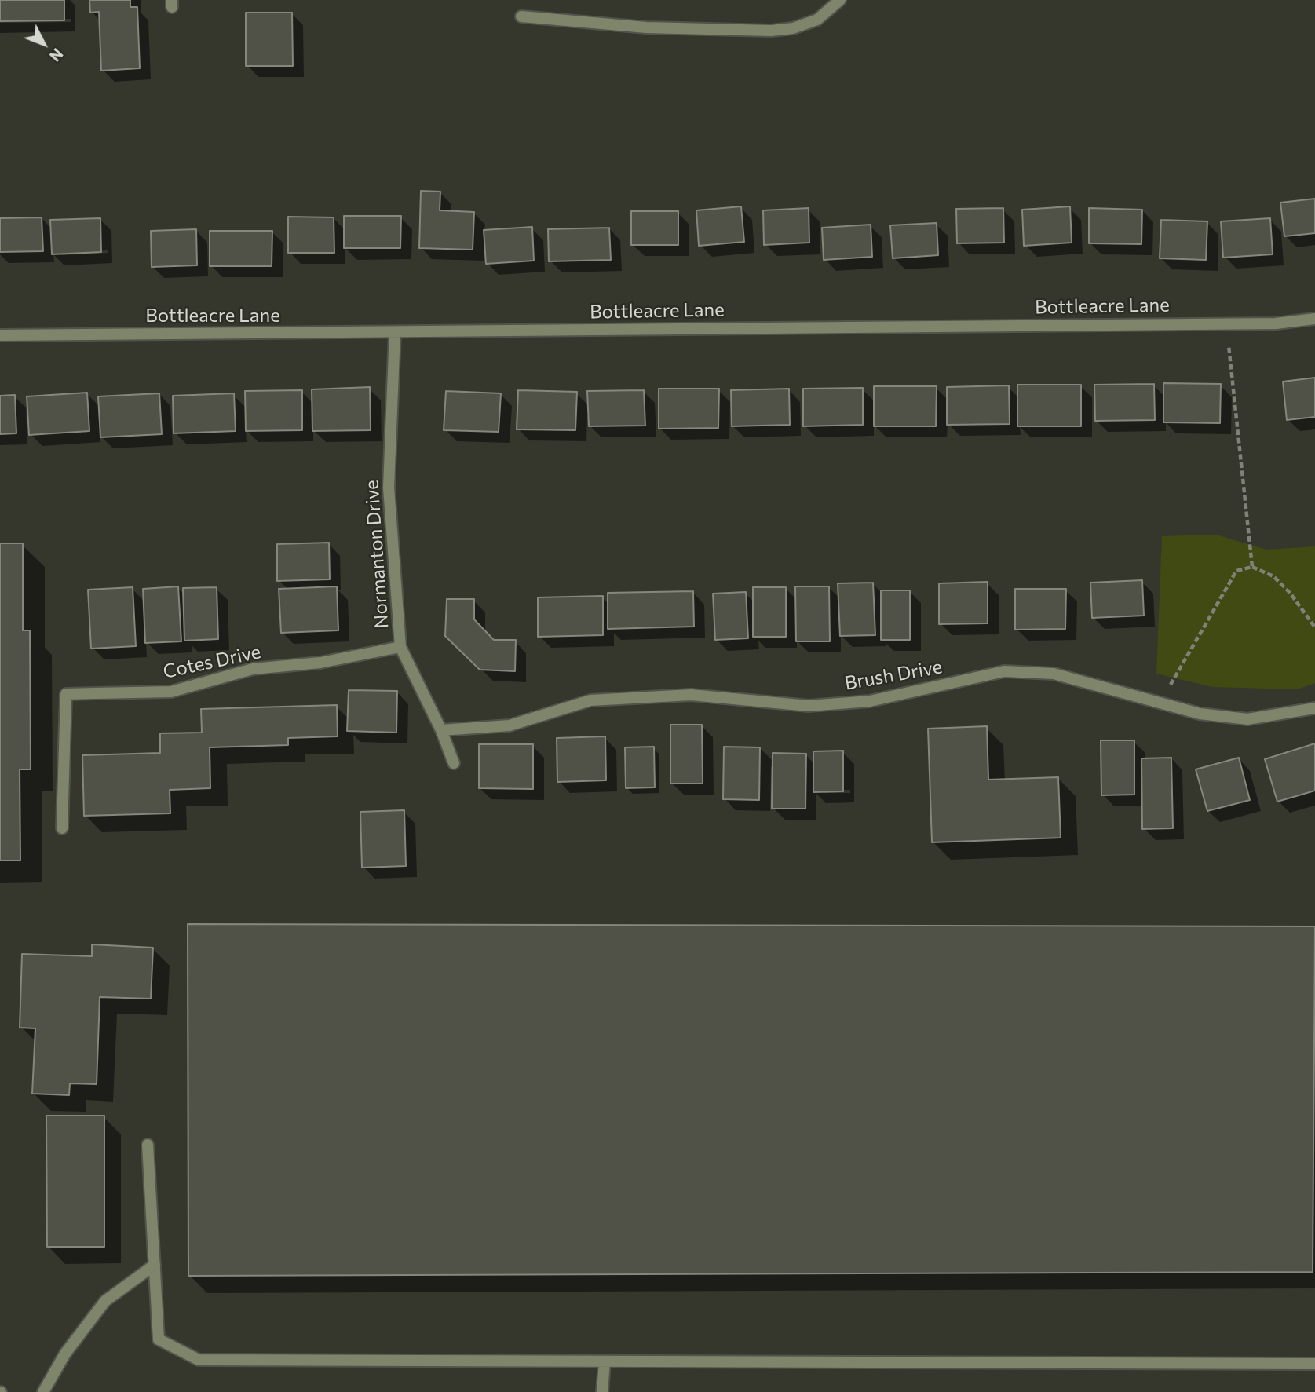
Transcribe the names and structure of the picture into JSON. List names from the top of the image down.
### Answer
{
  "streets": {
    "street": [
      "Bottleacre Lane",
      "Normanton Drive",
      "Cotes Drive",
      "Brush Drive"
    ]
  },
  "crossings": [
    ["Bottleacre Lane", "Normanton Drive"],
    ["Normanton Drive", "Cotes Drive"],
    ["Normanton Drive", "Brush Drive"]
  ],
  "north": "bottom right"
}
